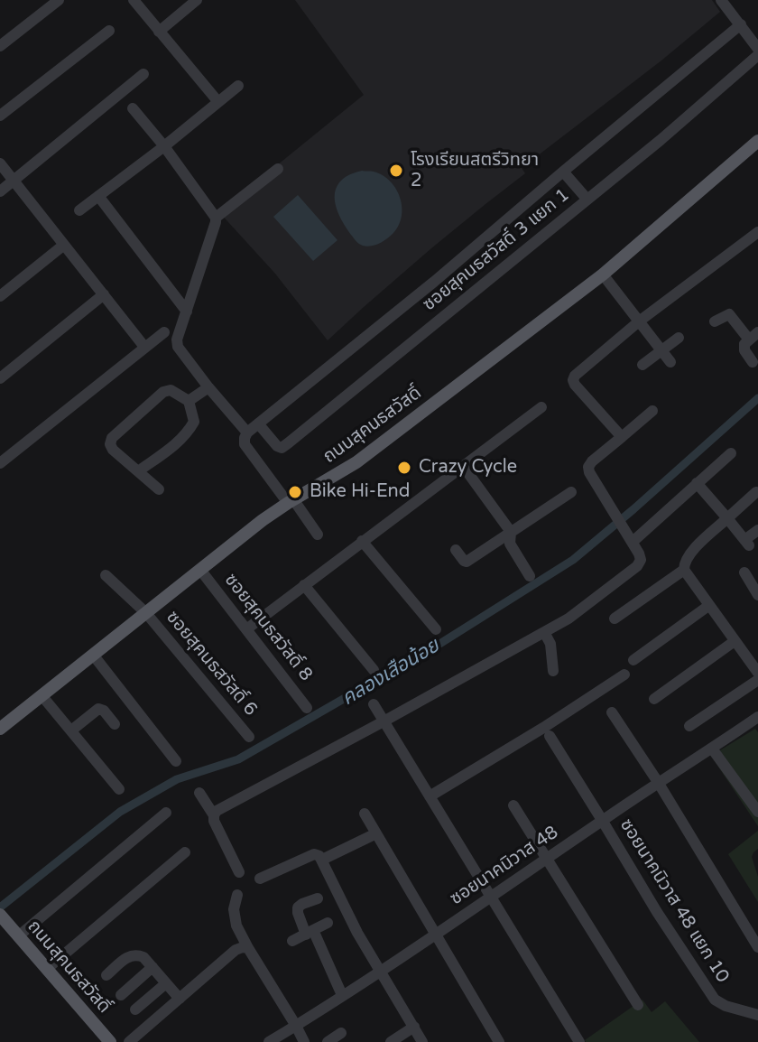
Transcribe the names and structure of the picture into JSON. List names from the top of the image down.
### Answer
{
  "streets": {
    "main road": ["ถนนสุคนธสวัสดิ์"],
    "street": [
      "ซอยสุคนธสวัสดิ์ 3 แยก 1",
      "ซอยสุคนธสวัสดิ์ 8",
      "ซอยสุคนธสวัสดิ์ 6",
      "ซอยนาคนิวาส 48",
      "ซอยนาคนิวาส 48 แยก 10"
    ]
  },
  "crossings": [
    ["ถนนสุคนธสวัสดิ์", "ซอยสุคนธสวัสดิ์ 8"],
    ["ถนนสุคนธสวัสดิ์", "ซอยสุคนธสวัสดิ์ 6"],
    ["ซอยนาคนิวาส 48", "ซอยนาคนิวาส 48 แยก 10"]
  ],
  "water": ["คลองเสือน้อย"],
  "places": ["โรงเรียนสตรีวิทยา 2", "Crazy Cycle", "Bike Hi-End"]
}
